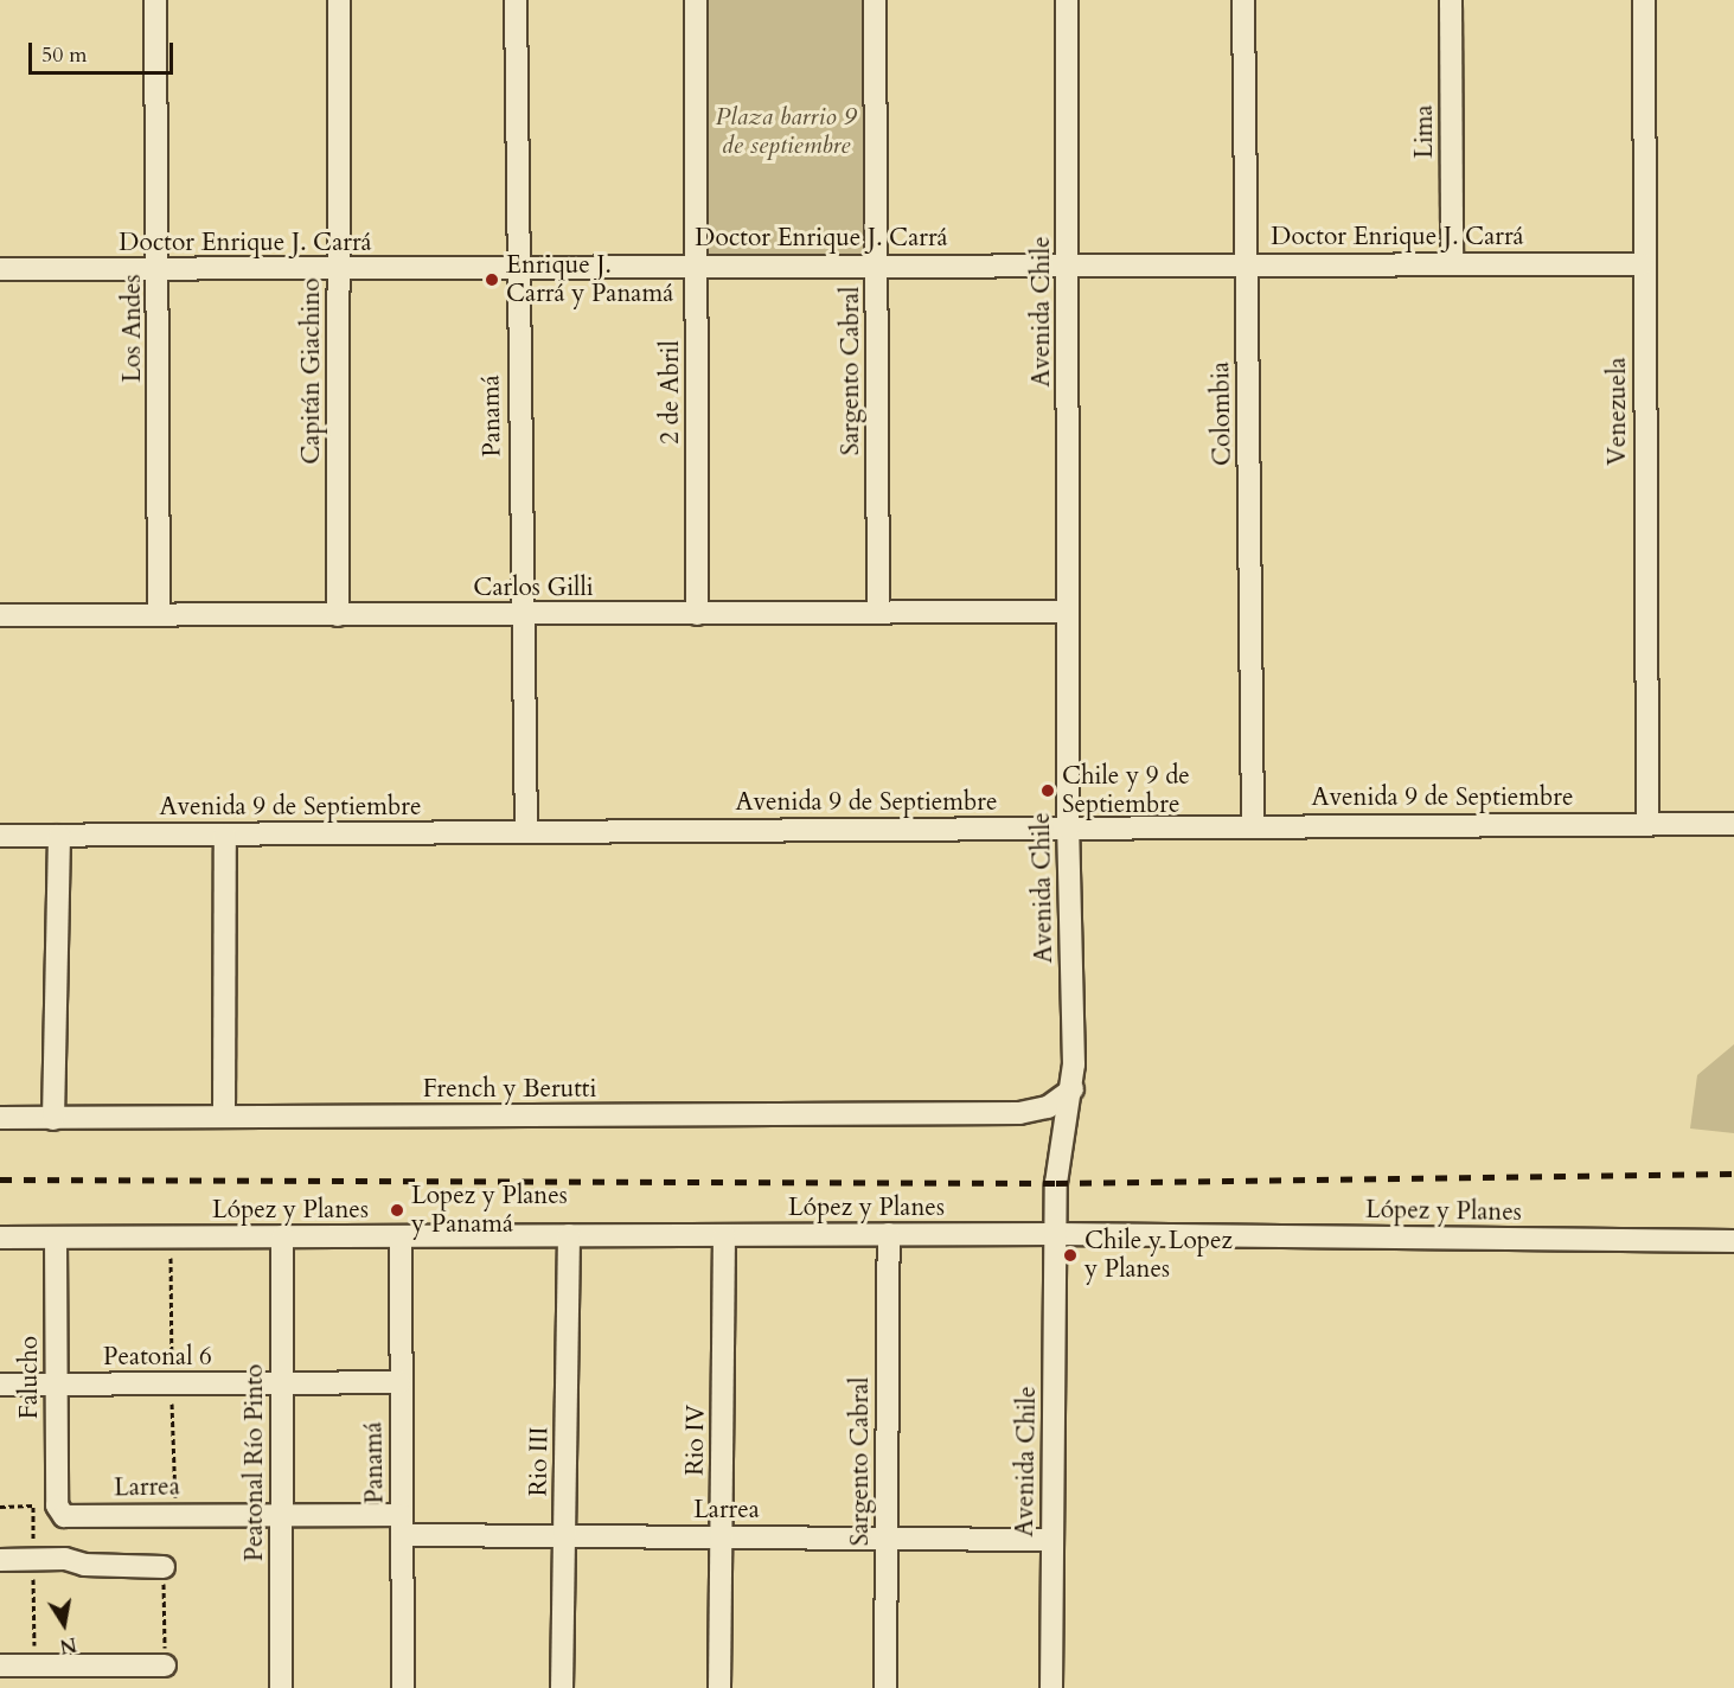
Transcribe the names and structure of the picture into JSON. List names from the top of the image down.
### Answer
{
  "streets": {
    "street": [
      "Lima",
      "Doctor Enrique J. Carrá",
      "Avenida Chile",
      "Los Andes",
      "Capitán Giachino",
      "Sargento Cabral",
      "2 de Abril",
      "Venezuela",
      "Colombia",
      "Panamá",
      "Carlos Gilli",
      "Avenida 9 de Septiembre",
      "French y Berutti",
      "López y Planes",
      "Peatonal 6",
      "Falucho",
      "Rio IV",
      "Rio III",
      "Peatonal Río Pinto",
      "Larrea"
    ]
  },
  "crossings": [
    ["Lima", "Doctor Enrique J. Carrá"],
    ["Doctor Enrique J. Carrá", "Avenida Chile"],
    ["Doctor Enrique J. Carrá", "Los Andes"],
    ["Doctor Enrique J. Carrá", "Capitán Giachino"],
    ["Doctor Enrique J. Carrá", "Sargento Cabral"],
    ["Doctor Enrique J. Carrá", "2 de Abril"],
    ["Doctor Enrique J. Carrá", "Venezuela"],
    ["Doctor Enrique J. Carrá", "Colombia"],
    ["Doctor Enrique J. Carrá", "Panamá"],
    ["Avenida Chile", "Carlos Gilli"],
    ["Avenida Chile", "Avenida 9 de Septiembre"],
    ["Avenida Chile", "French y Berutti"],
    ["Avenida Chile", "López y Planes"],
    ["Avenida Chile", "Larrea"],
    ["Los Andes", "Carlos Gilli"],
    ["Capitán Giachino", "Carlos Gilli"],
    ["Sargento Cabral", "Carlos Gilli"],
    ["Sargento Cabral", "López y Planes"],
    ["Sargento Cabral", "Larrea"],
    ["2 de Abril", "Carlos Gilli"],
    ["Venezuela", "Avenida 9 de Septiembre"],
    ["Colombia", "Avenida 9 de Septiembre"],
    ["Panamá", "Carlos Gilli"],
    ["Panamá", "Avenida 9 de Septiembre"],
    ["Panamá", "López y Planes"],
    ["Panamá", "Peatonal 6"],
    ["Panamá", "Larrea"],
    ["López y Planes", "Falucho"],
    ["López y Planes", "Rio IV"],
    ["López y Planes", "Rio III"],
    ["López y Planes", "Peatonal Río Pinto"],
    ["Peatonal 6", "Falucho"],
    ["Peatonal 6", "Peatonal Río Pinto"],
    ["Falucho", "Larrea"],
    ["Rio IV", "Larrea"],
    ["Rio III", "Larrea"],
    ["Peatonal Río Pinto", "Larrea"]
  ],
  "parks": ["Plaza barrio 9 de septiembre"],
  "places": [
    "Enrique J. Carrá y Panamá",
    "Chile y 9 de Septiembre",
    "Lopez y Planes y Panamá",
    "Chile y Lopez y Planes"
  ],
  "scale_bar": "50 m",
  "north": "bottom"
}
